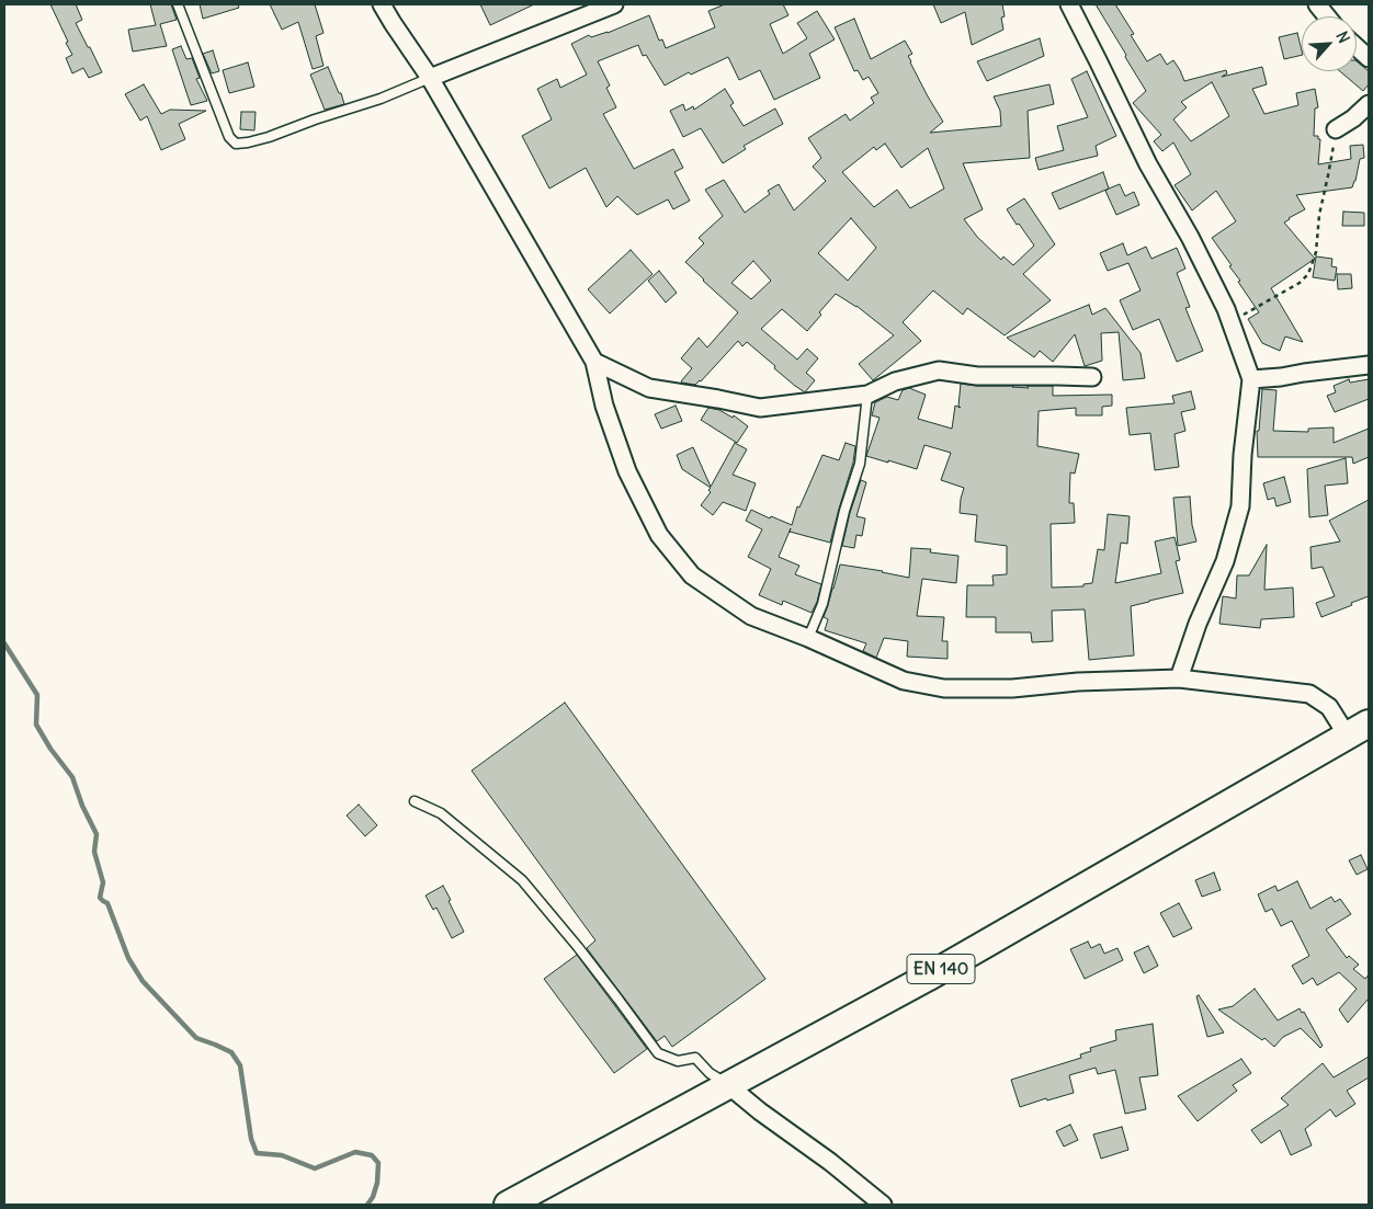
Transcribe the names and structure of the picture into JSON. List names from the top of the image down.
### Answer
{
  "streets": {
    "main road": ["EN 140"]
  },
  "north": "top right"
}
